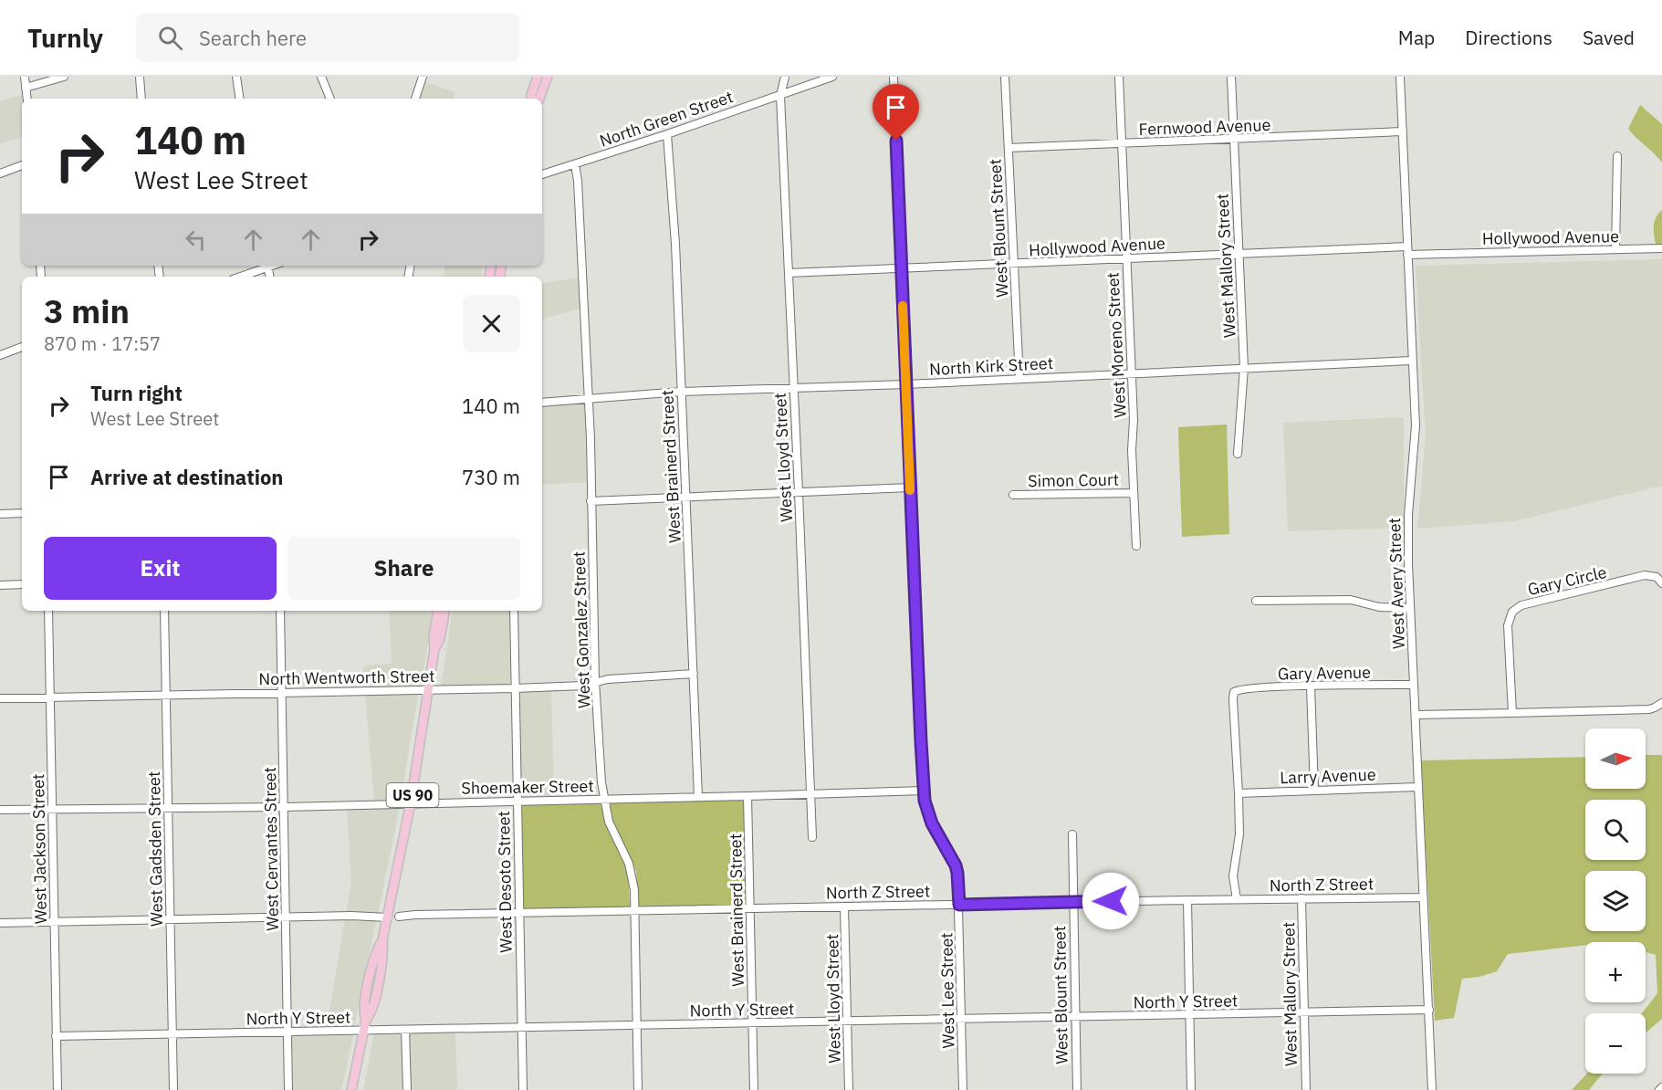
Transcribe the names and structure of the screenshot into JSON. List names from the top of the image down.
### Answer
{
  "streets": {
    "main road": ["US 90"],
    "street": [
      "North Green Street",
      "Fernwood Avenue",
      "West Blount Street",
      "Hollywood Avenue",
      "West Mallory Street",
      "West Moreno Street",
      "North Kirk Street",
      "West Lloyd Street",
      "West Brainerd Street",
      "Simon Court",
      "Gary Circle",
      "West Avery Street",
      "West Gonzalez Street",
      "Gary Avenue",
      "North Wentworth Street",
      "Larry Avenue",
      "Shoemaker Street",
      "West Jackson Street",
      "West Gadsden Street",
      "West Cervantes Street",
      "West Desoto Street",
      "North Z Street",
      "West Lee Street",
      "North Y Street"
    ]
  },
  "crossings": [
    ["North Green Street", "West Lloyd Street"],
    ["North Green Street", "West Brainerd Street"],
    ["North Green Street", "West Gonzalez Street"],
    ["Fernwood Avenue", "West Blount Street"],
    ["Fernwood Avenue", "West Mallory Street"],
    ["Fernwood Avenue", "West Moreno Street"],
    ["Fernwood Avenue", "West Avery Street"],
    ["West Blount Street", "Hollywood Avenue"],
    ["West Blount Street", "North Kirk Street"],
    ["West Blount Street", "North Z Street"],
    ["West Blount Street", "North Y Street"],
    ["Hollywood Avenue", "West Mallory Street"],
    ["Hollywood Avenue", "West Moreno Street"],
    ["Hollywood Avenue", "West Lloyd Street"],
    ["Hollywood Avenue", "West Avery Street"],
    ["Hollywood Avenue", "West Lee Street"],
    ["West Mallory Street", "North Kirk Street"],
    ["West Mallory Street", "North Z Street"],
    ["West Mallory Street", "North Y Street"],
    ["West Moreno Street", "North Kirk Street"],
    ["West Moreno Street", "Simon Court"],
    ["North Kirk Street", "West Lloyd Street"],
    ["North Kirk Street", "West Brainerd Street"],
    ["North Kirk Street", "West Avery Street"],
    ["North Kirk Street", "West Gonzalez Street"],
    ["North Kirk Street", "West Lee Street"],
    ["West Lloyd Street", "Shoemaker Street"],
    ["West Lloyd Street", "North Z Street"],
    ["West Lloyd Street", "North Y Street"],
    ["West Brainerd Street", "North Wentworth Street"],
    ["West Brainerd Street", "Shoemaker Street"],
    ["West Brainerd Street", "North Z Street"],
    ["West Brainerd Street", "North Y Street"],
    ["West Avery Street", "Gary Avenue"],
    ["West Avery Street", "Larry Avenue"],
    ["West Avery Street", "North Z Street"],
    ["West Avery Street", "North Y Street"],
    ["West Gonzalez Street", "North Wentworth Street"],
    ["West Gonzalez Street", "Shoemaker Street"],
    ["West Gonzalez Street", "North Z Street"],
    ["West Gonzalez Street", "North Y Street"],
    ["Gary Avenue", "Larry Avenue"],
    ["North Wentworth Street", "US 90"],
    ["North Wentworth Street", "West Jackson Street"],
    ["North Wentworth Street", "West Gadsden Street"],
    ["North Wentworth Street", "West Cervantes Street"],
    ["North Wentworth Street", "West Desoto Street"],
    ["Shoemaker Street", "US 90"],
    ["Shoemaker Street", "West Jackson Street"],
    ["Shoemaker Street", "West Gadsden Street"],
    ["Shoemaker Street", "West Cervantes Street"],
    ["Shoemaker Street", "West Desoto Street"],
    ["Shoemaker Street", "West Lee Street"],
    ["US 90", "North Y Street"],
    ["West Jackson Street", "North Y Street"],
    ["West Gadsden Street", "North Y Street"],
    ["West Cervantes Street", "North Y Street"],
    ["West Desoto Street", "North Z Street"],
    ["West Desoto Street", "North Y Street"],
    ["North Z Street", "West Lee Street"],
    ["West Lee Street", "North Y Street"]
  ],
  "north": "right",
  "page": {
    "header": "Turnly",
    "search": "Search here",
    "nav": ["Map", "Directions", "Saved"],
    "turn": ["140 m", "West Lee Street"],
    "heading": ["3 min", "870 m · 17:57"],
    "list": [
      {
        "name": "Turn right",
        "note": "West Lee Street",
        "value": "140 m"
      },
      {
        "name": "Arrive at destination",
        "value": "730 m"
      }
    ],
    "buttons": ["Exit", "Share"],
    "map_buttons": ["+", "−"]
  }
}
